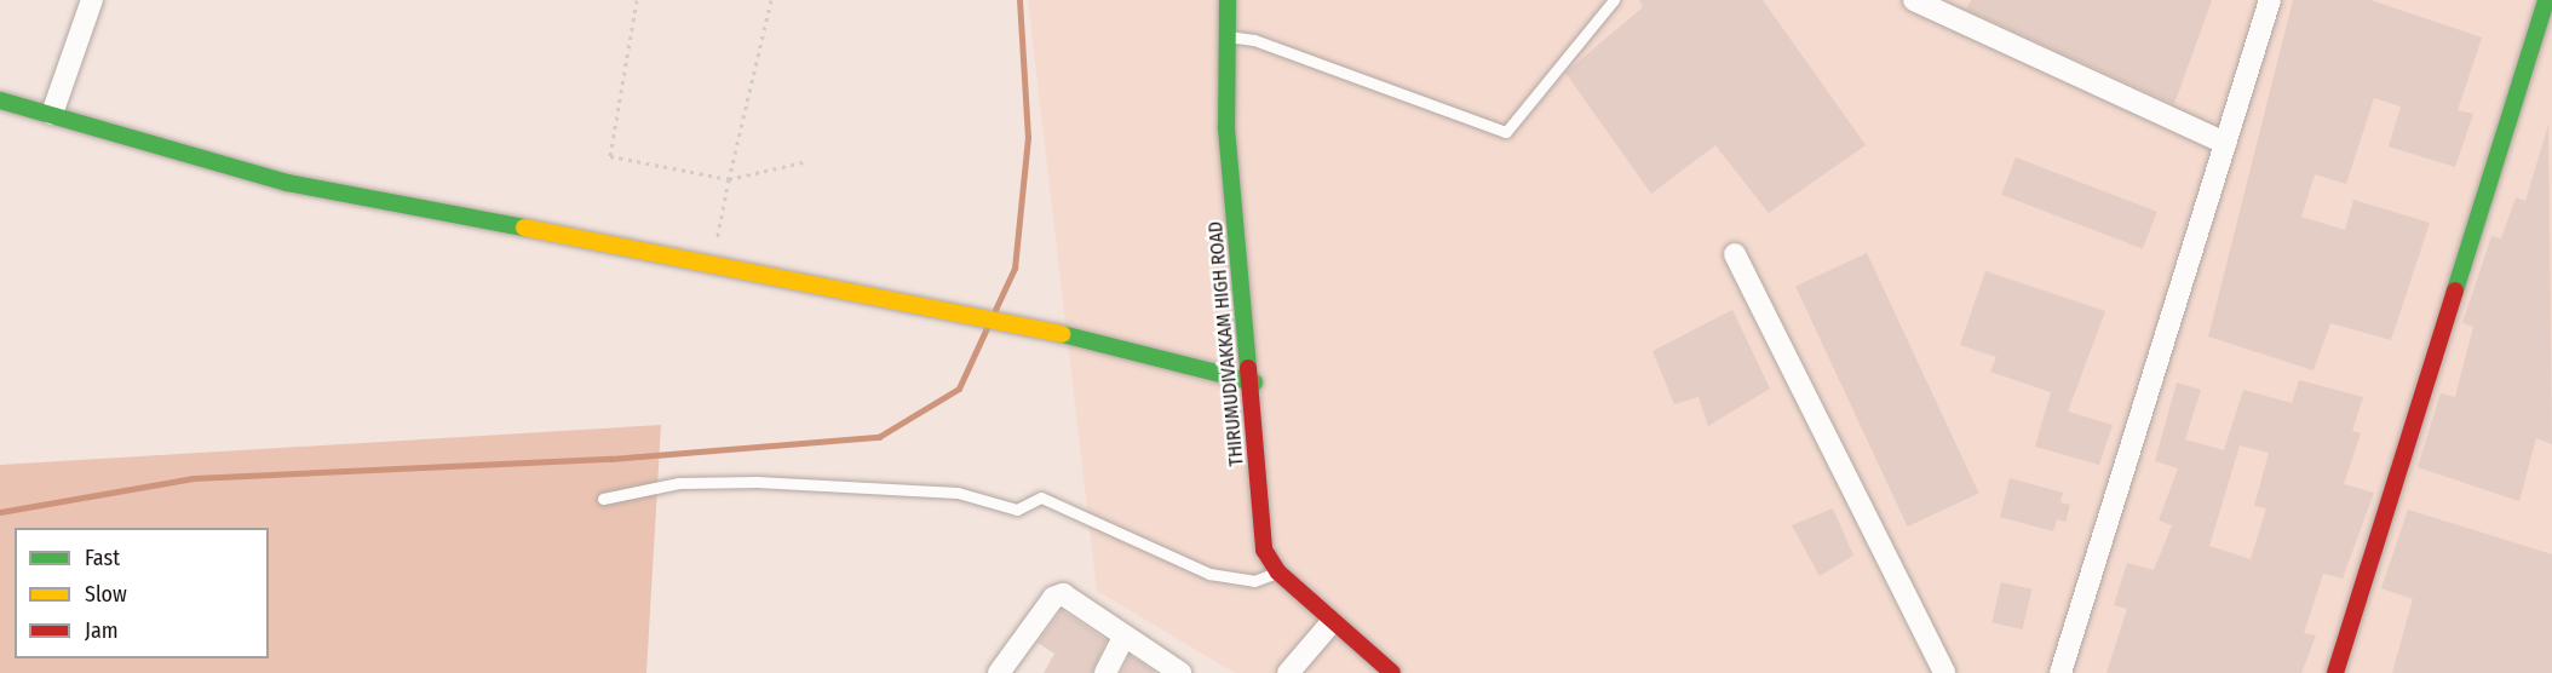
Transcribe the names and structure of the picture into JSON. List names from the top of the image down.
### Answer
{
  "streets": {
    "street": ["THIRUMUDIVAKKAM HIGH ROAD"]
  },
  "legend": ["Fast", "Slow", "Jam"]
}
